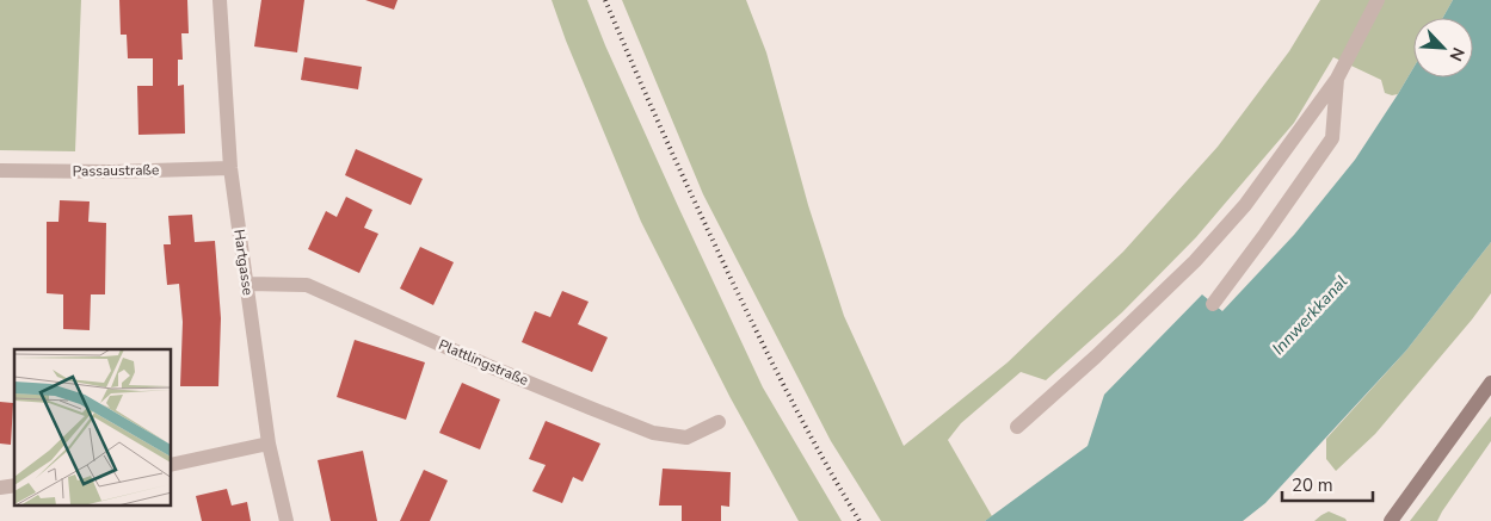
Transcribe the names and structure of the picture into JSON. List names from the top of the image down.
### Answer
{
  "streets": {
    "street": ["Passaustraße", "Hartgasse", "Plattlingstraße"]
  },
  "crossings": [
    ["Passaustraße", "Hartgasse"],
    ["Hartgasse", "Plattlingstraße"]
  ],
  "water": ["Innwerkkanal"],
  "scale_bar": "20 m",
  "north": "bottom right"
}
